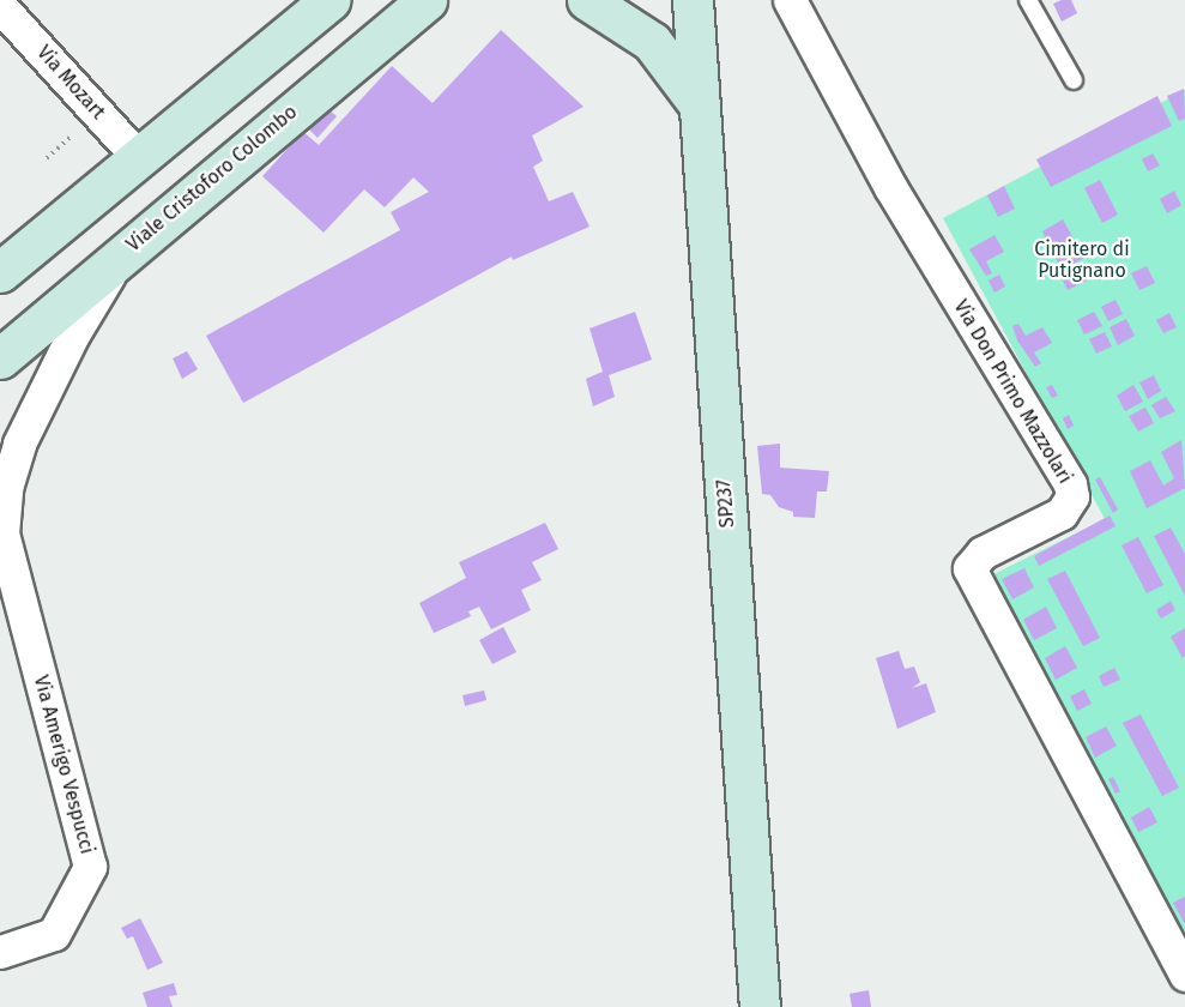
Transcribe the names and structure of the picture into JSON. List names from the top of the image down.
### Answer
{
  "streets": {
    "main road": ["Viale Cristoforo Colombo", "SP237"],
    "street": ["Via Mozart", "Via Don Primo Mazzolari", "Via Amerigo Vespucci"]
  },
  "crossings": [
    ["Viale Cristoforo Colombo", "Via Amerigo Vespucci"]
  ],
  "parks": ["Cimitero di Putignano"]
}
